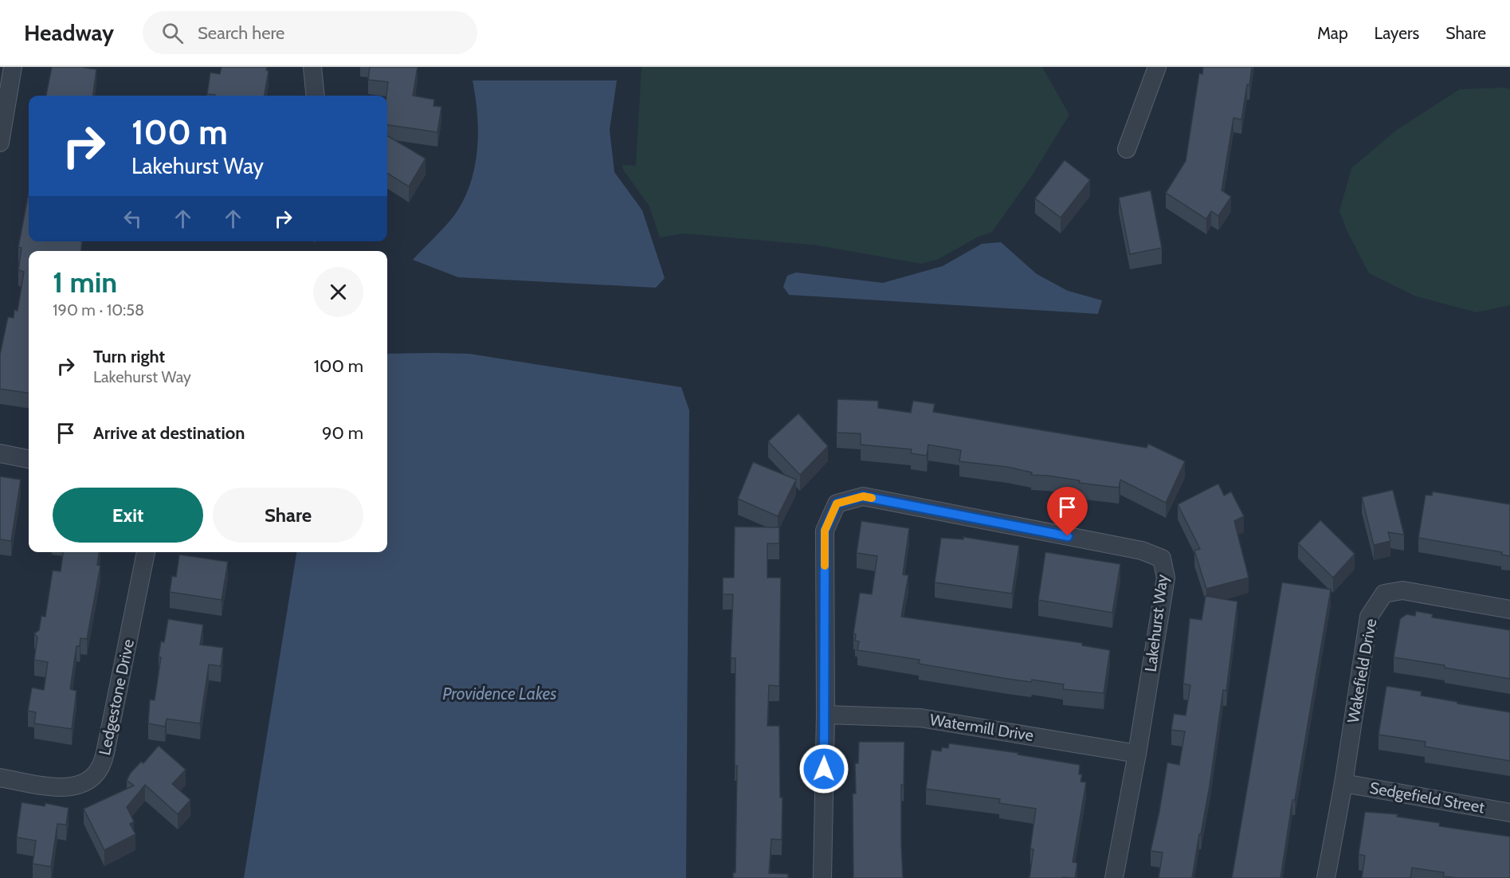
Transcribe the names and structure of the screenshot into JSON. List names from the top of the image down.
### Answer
{
  "streets": {
    "street": [
      "Lakehurst Way",
      "Wakefield Drive",
      "Ledgestone Drive",
      "Watermill Drive",
      "Sedgefield Street"
    ]
  },
  "crossings": [
    ["Lakehurst Way", "Watermill Drive"],
    ["Wakefield Drive", "Sedgefield Street"]
  ],
  "water": ["Providence Lakes"],
  "page": {
    "header": "Headway",
    "search": "Search here",
    "nav": ["Map", "Layers", "Share"],
    "turn": ["100 m", "Lakehurst Way"],
    "heading": ["1 min", "190 m · 10:58"],
    "list": [
      {
        "name": "Turn right",
        "note": "Lakehurst Way",
        "value": "100 m"
      },
      {
        "name": "Arrive at destination",
        "value": "90 m"
      }
    ],
    "buttons": ["Exit", "Share"]
  }
}
